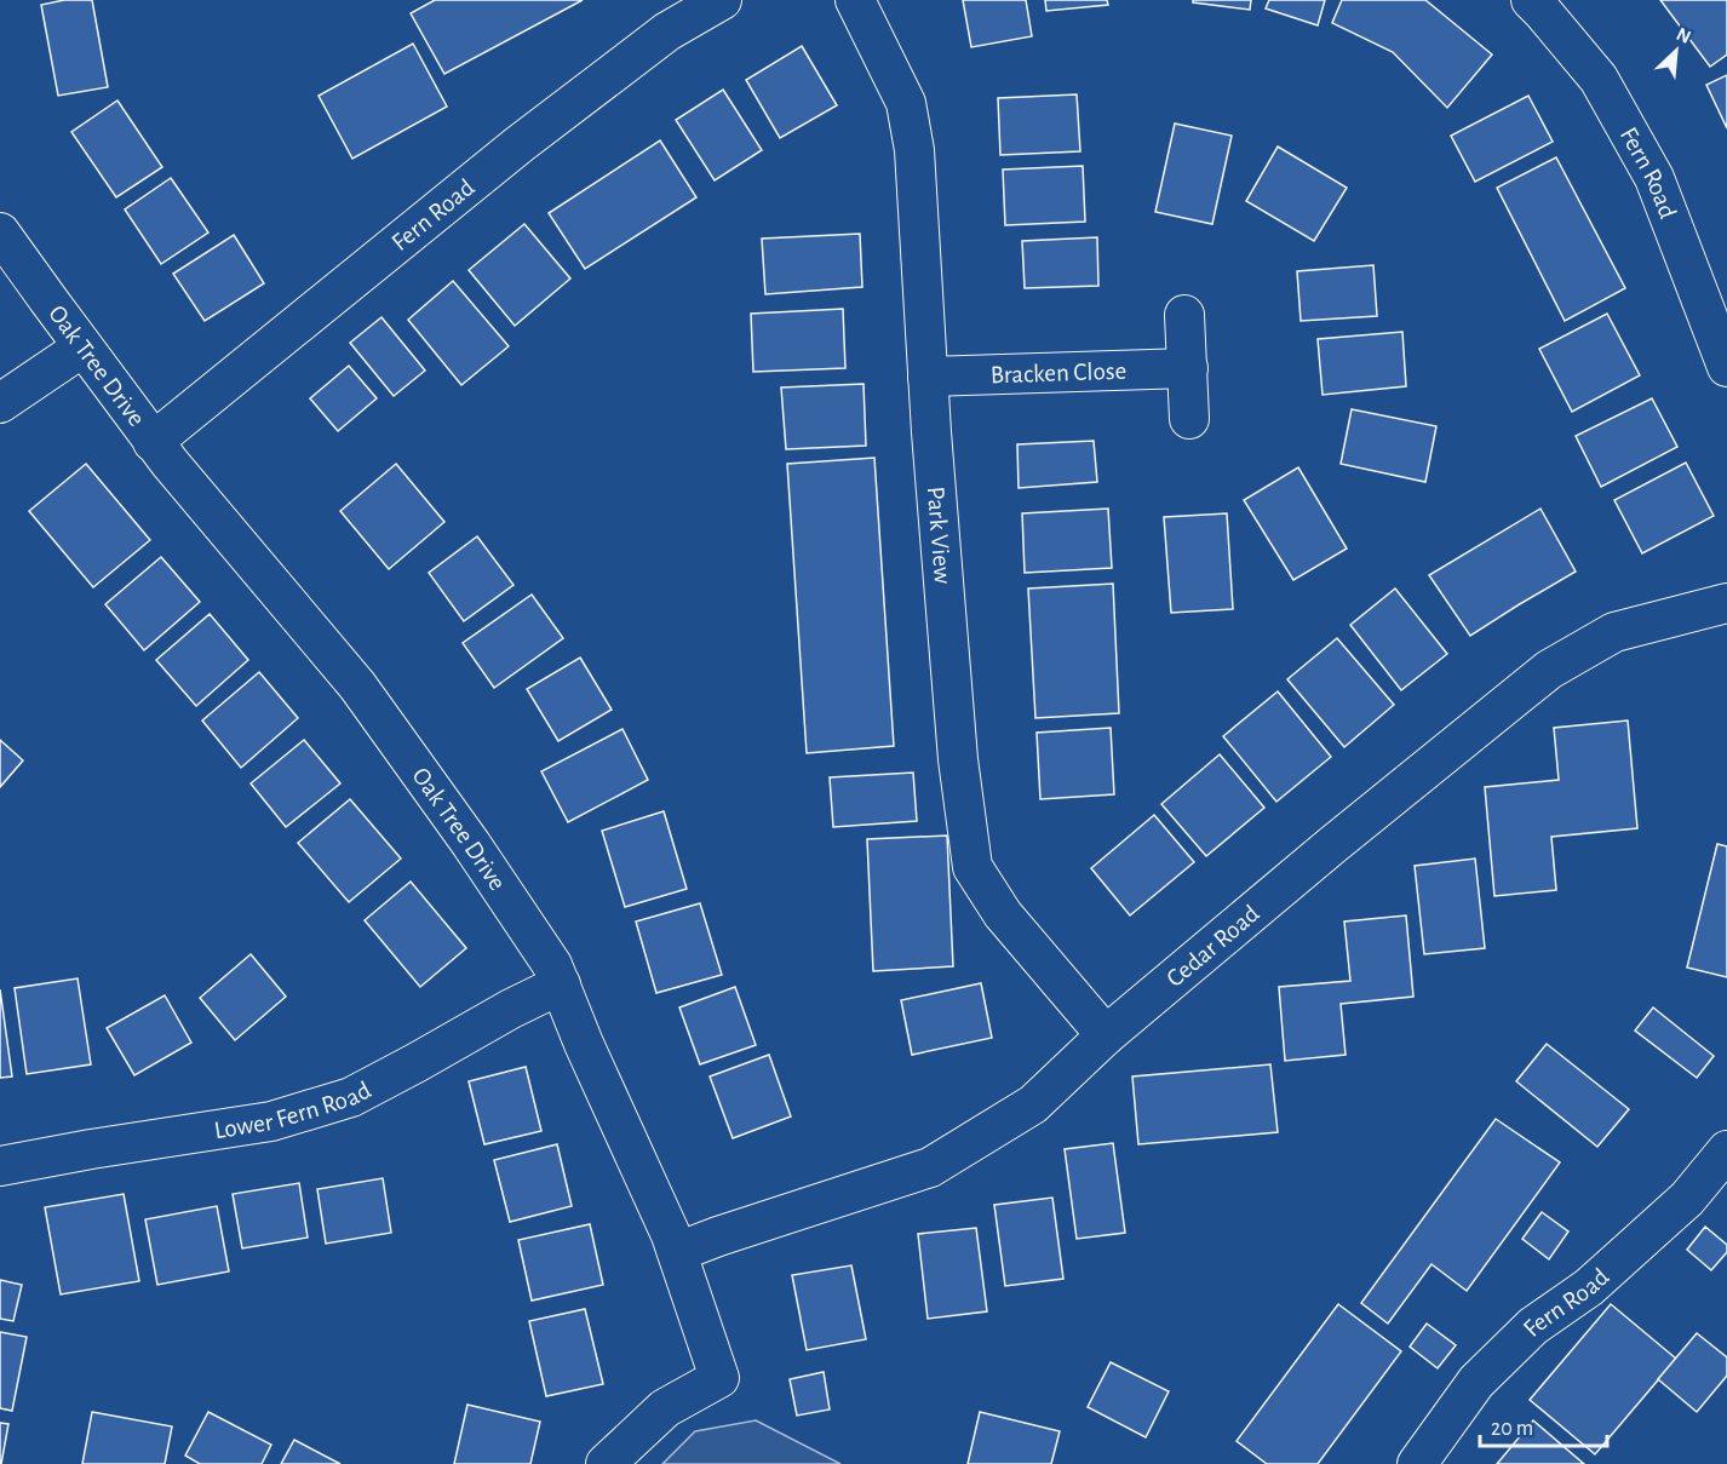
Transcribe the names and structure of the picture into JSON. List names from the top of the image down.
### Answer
{
  "streets": {
    "street": [
      "Fern Road",
      "Oak Tree Drive",
      "Bracken Close",
      "Park View",
      "Cedar Road",
      "Lower Fern Road"
    ]
  },
  "crossings": [
    ["Fern Road", "Oak Tree Drive"],
    ["Oak Tree Drive", "Cedar Road"],
    ["Oak Tree Drive", "Lower Fern Road"],
    ["Bracken Close", "Park View"],
    ["Park View", "Cedar Road"]
  ],
  "scale_bar": "20 m",
  "north": "top right"
}
